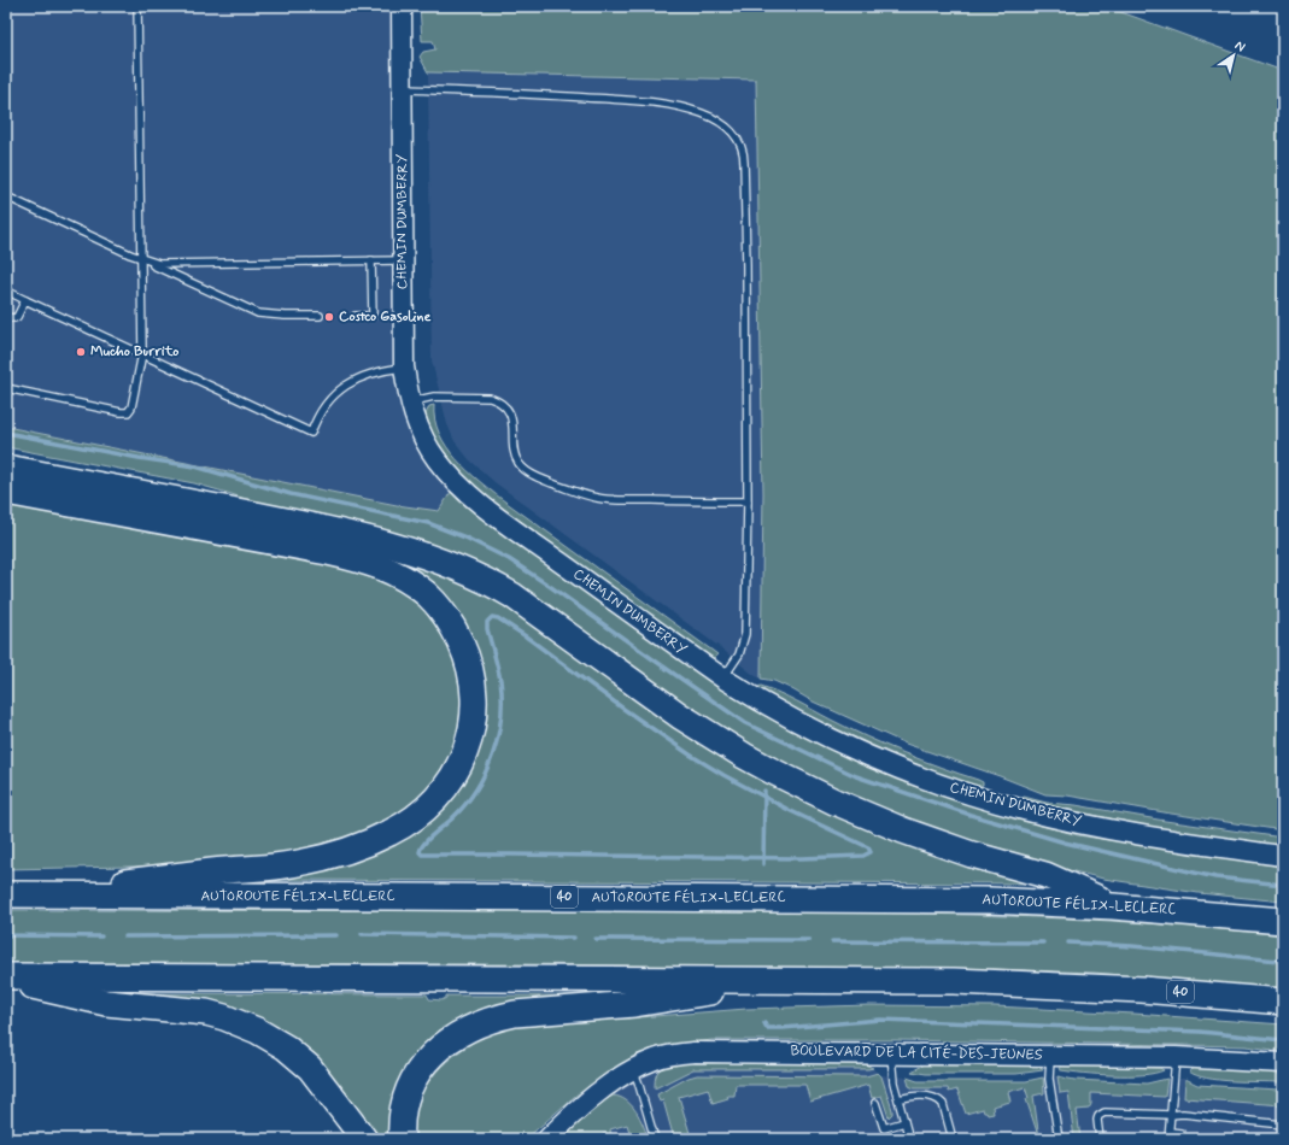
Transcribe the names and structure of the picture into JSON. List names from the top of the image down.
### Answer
{
  "streets": {
    "highway": ["AUTOROUTE FÉLIX-LECLERC", "40"],
    "street": ["CHEMIN DUMBERRY", "BOULEVARD DE LA CITÉ-DES-JEUNES"]
  },
  "places": ["Costco Gasoline", "Mucho Burrito"],
  "north": "top right"
}
